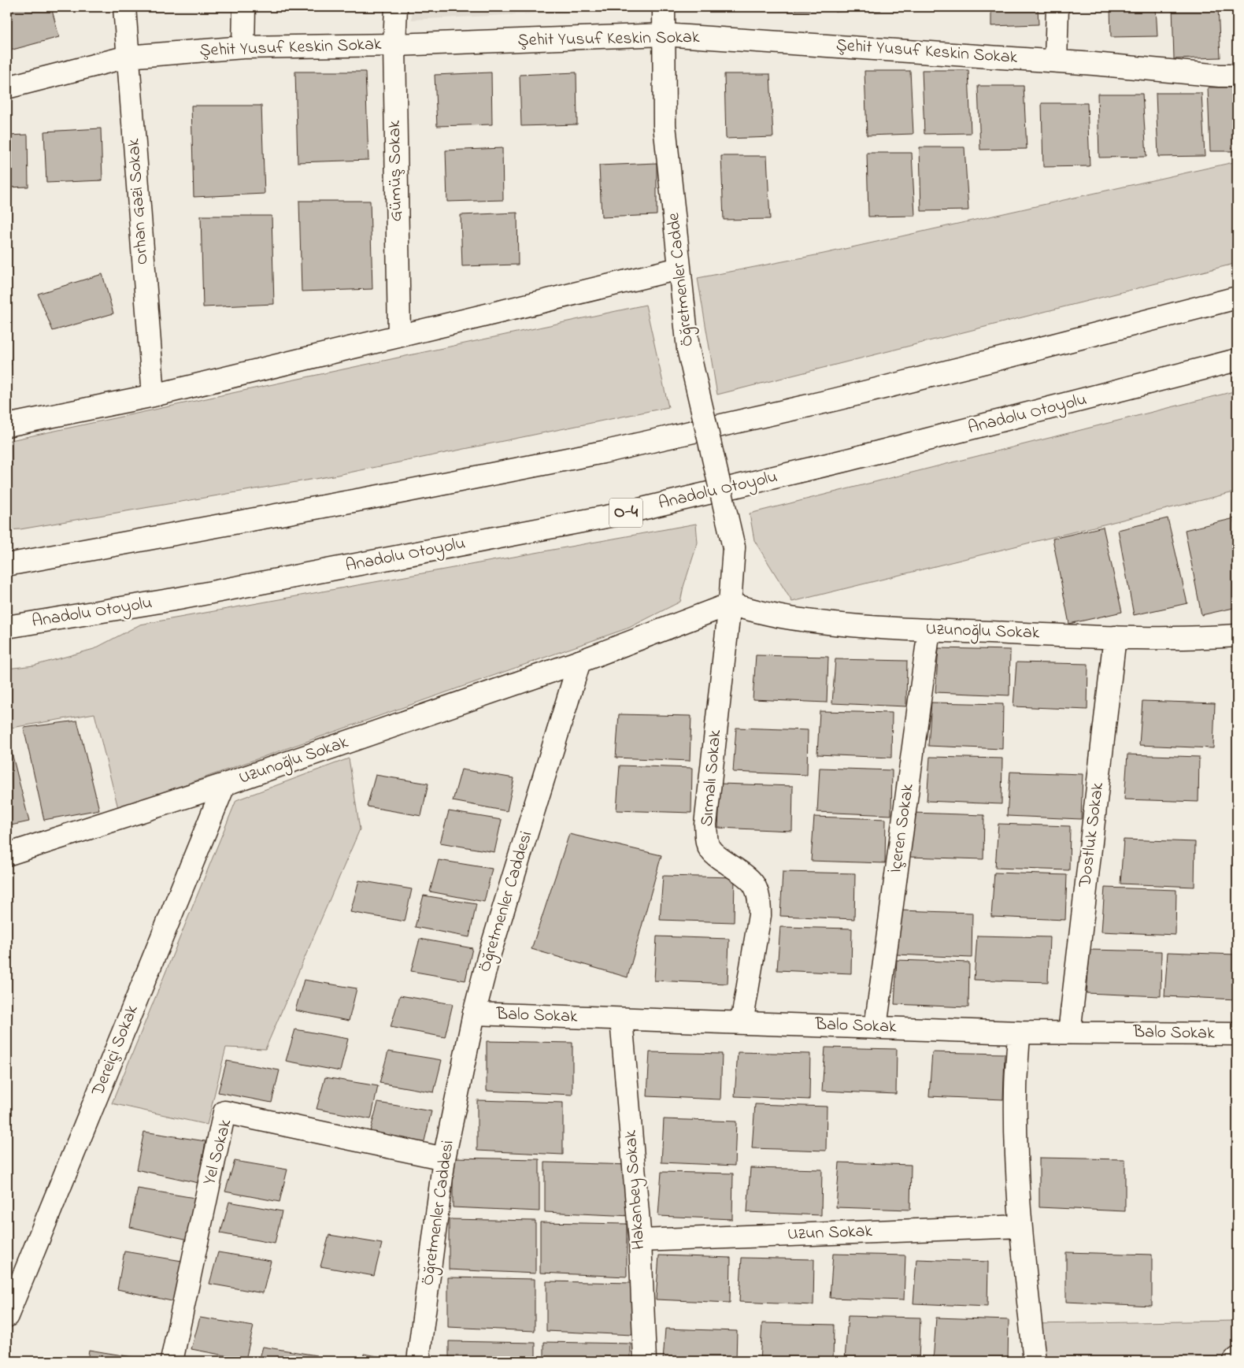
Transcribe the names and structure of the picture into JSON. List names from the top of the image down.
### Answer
{
  "streets": {
    "main road": [
      "Şehit Yusuf Keskin Sokak",
      "Gümüş Sokak",
      "Orhan Gazi Sokak",
      "Öğretmenler Cadde",
      "Anadolu Otoyolu",
      "O-4",
      "Uzunoğlu Sokak",
      "Sırmalı Sokak",
      "İçeren Sokak",
      "Dostluk Sokak",
      "Öğretmenler Caddesi",
      "Balo Sokak",
      "Dereiçi Sokak",
      "Yel Sokak",
      "Hakanbey Sokak",
      "Uzun Sokak"
    ]
  },
  "crossings": [
    ["Şehit Yusuf Keskin Sokak", "Gümüş Sokak"],
    ["Şehit Yusuf Keskin Sokak", "Orhan Gazi Sokak"],
    ["Şehit Yusuf Keskin Sokak", "Öğretmenler Cadde"],
    ["Öğretmenler Cadde", "Uzunoğlu Sokak"],
    ["Öğretmenler Cadde", "Sırmalı Sokak"],
    ["Uzunoğlu Sokak", "Sırmalı Sokak"],
    ["Uzunoğlu Sokak", "İçeren Sokak"],
    ["Uzunoğlu Sokak", "Dostluk Sokak"],
    ["Uzunoğlu Sokak", "Öğretmenler Caddesi"],
    ["Uzunoğlu Sokak", "Dereiçi Sokak"],
    ["Sırmalı Sokak", "Balo Sokak"],
    ["İçeren Sokak", "Balo Sokak"],
    ["Dostluk Sokak", "Balo Sokak"],
    ["Öğretmenler Caddesi", "Balo Sokak"],
    ["Öğretmenler Caddesi", "Yel Sokak"],
    ["Balo Sokak", "Hakanbey Sokak"],
    ["Hakanbey Sokak", "Uzun Sokak"]
  ]
}
